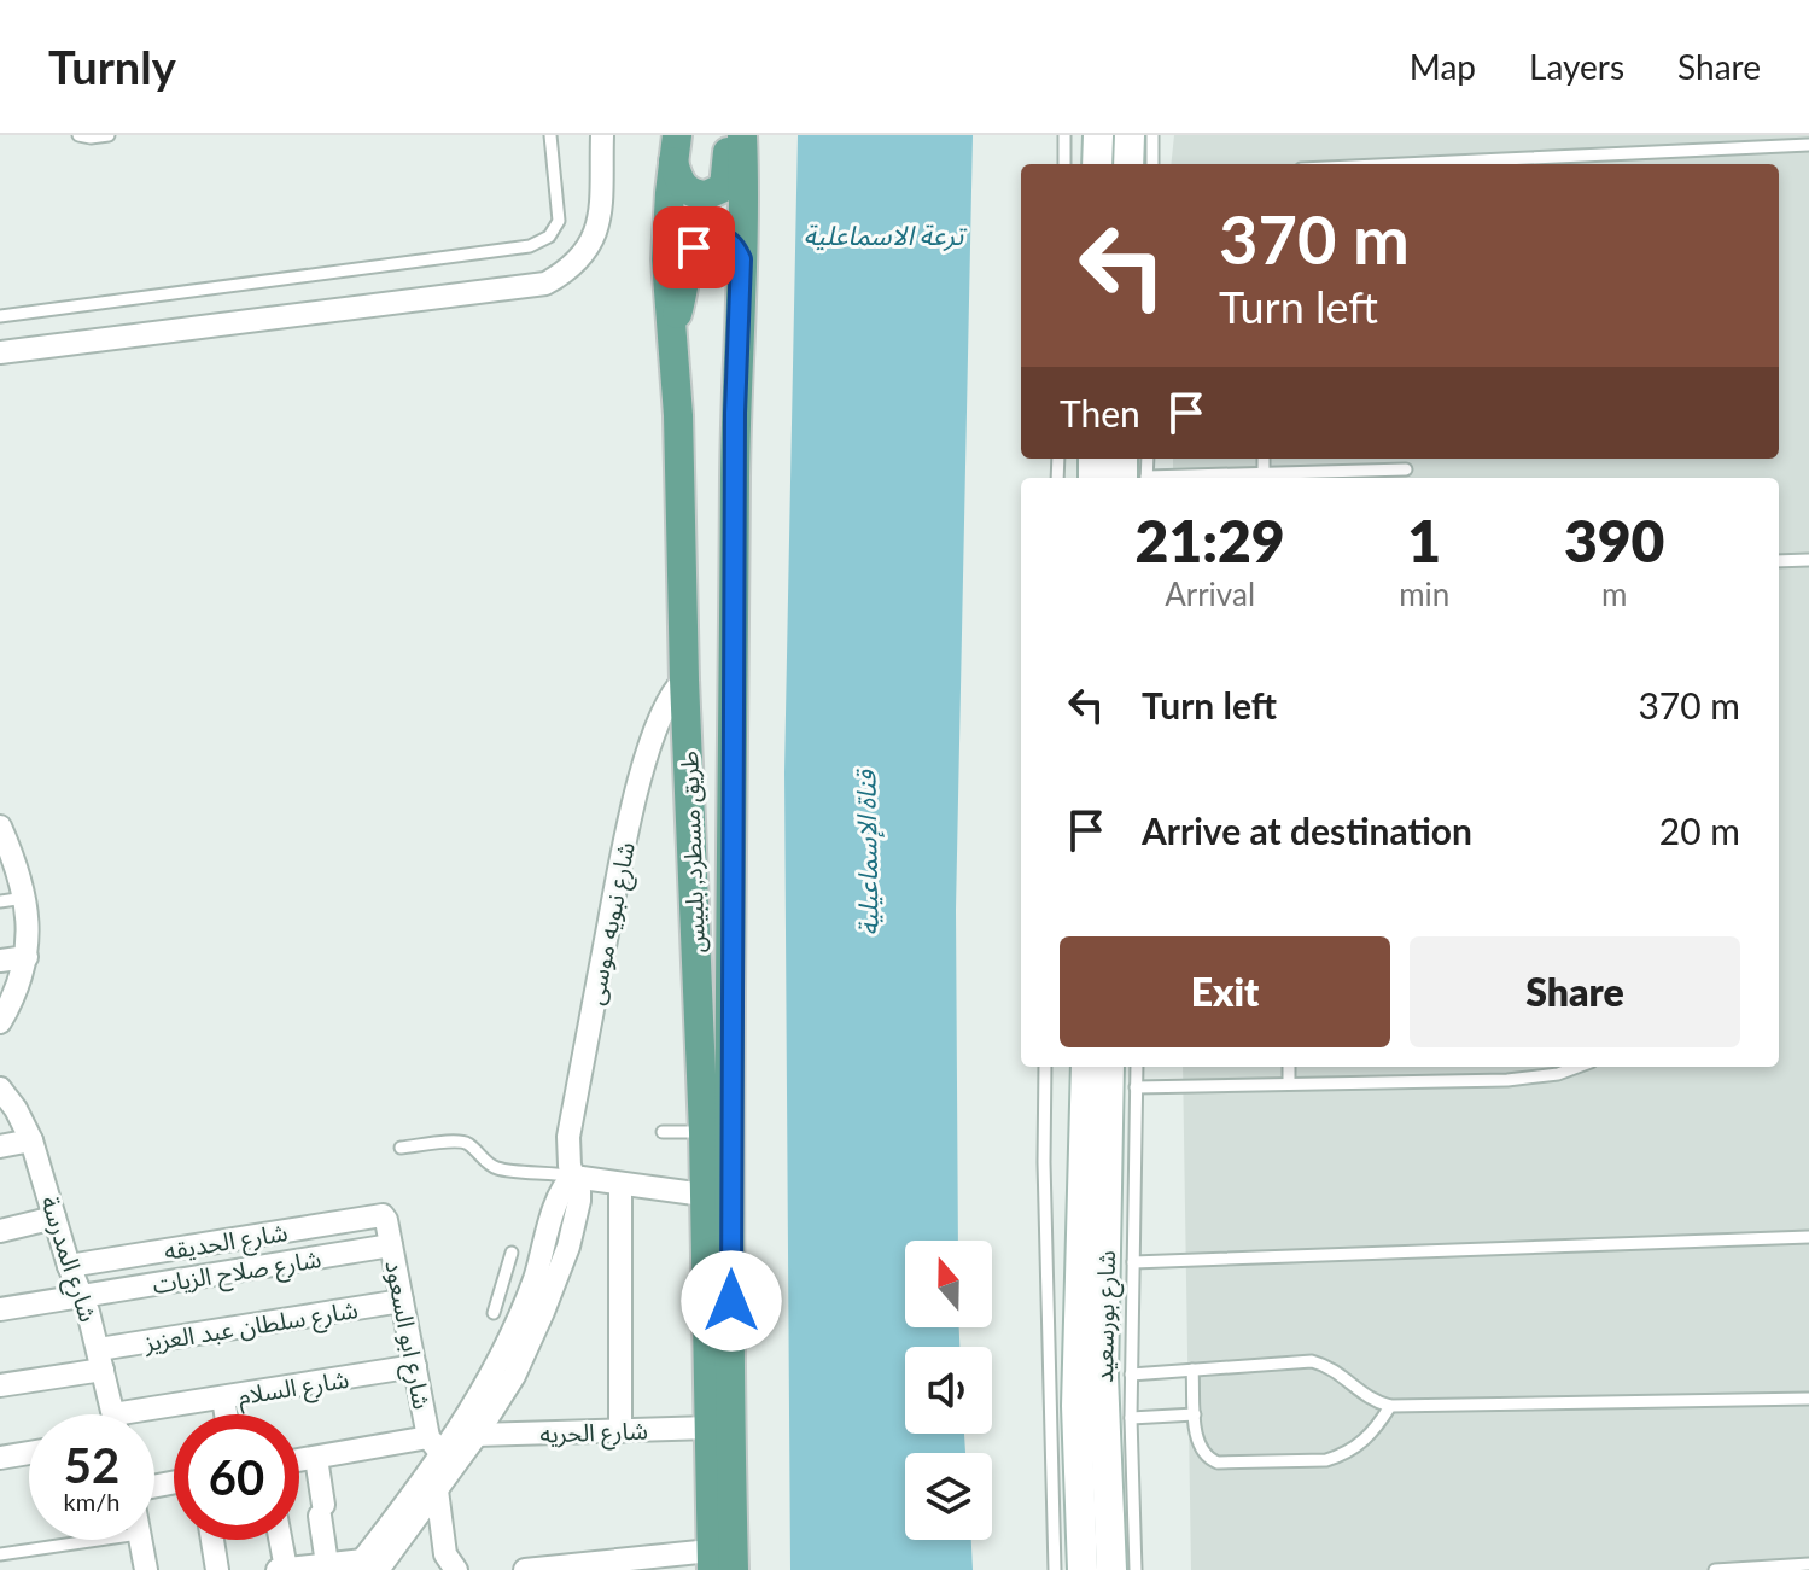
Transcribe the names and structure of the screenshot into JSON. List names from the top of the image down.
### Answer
{
  "streets": {
    "main road": ["طريق مسطرد, بلبيس", "شارع بورسعيد"],
    "street": [
      "شارع نبويه موسى",
      "شارع الحديقه",
      "شارع المدرسة",
      "شارع صلاح الزيات",
      "شارع سلطان عبد العزيز",
      "شارع ابو السعود",
      "شارع السلام",
      "شارع الحريه"
    ]
  },
  "crossings": [
    ["طريق مسطرد, بلبيس", "شارع نبويه موسى"],
    ["طريق مسطرد, بلبيس", "شارع الحريه"],
    ["شارع نبويه موسى", "شارع الحريه"],
    ["شارع الحديقه", "شارع المدرسة"],
    ["شارع الحديقه", "شارع ابو السعود"],
    ["شارع المدرسة", "شارع صلاح الزيات"],
    ["شارع المدرسة", "شارع سلطان عبد العزيز"],
    ["شارع صلاح الزيات", "شارع ابو السعود"],
    ["شارع سلطان عبد العزيز", "شارع ابو السعود"],
    ["شارع ابو السعود", "شارع السلام"]
  ],
  "water": ["ترعة الاسماعلية", "قناة الإسماعيلية"],
  "north": "top",
  "page": {
    "header": "Turnly",
    "nav": ["Map", "Layers", "Share"],
    "turn": ["370 m", "Turn left"],
    "then": "Then",
    "eta": [
      "21:29",
      "Arrival",
      "1",
      "min",
      "390",
      "m"
    ],
    "list": [
      {
        "name": "Turn left",
        "value": "370 m"
      },
      {
        "name": "Arrive at destination",
        "value": "20 m"
      }
    ],
    "buttons": ["Exit", "Share"],
    "speed": "52 km/h",
    "limit": "60"
  }
}
